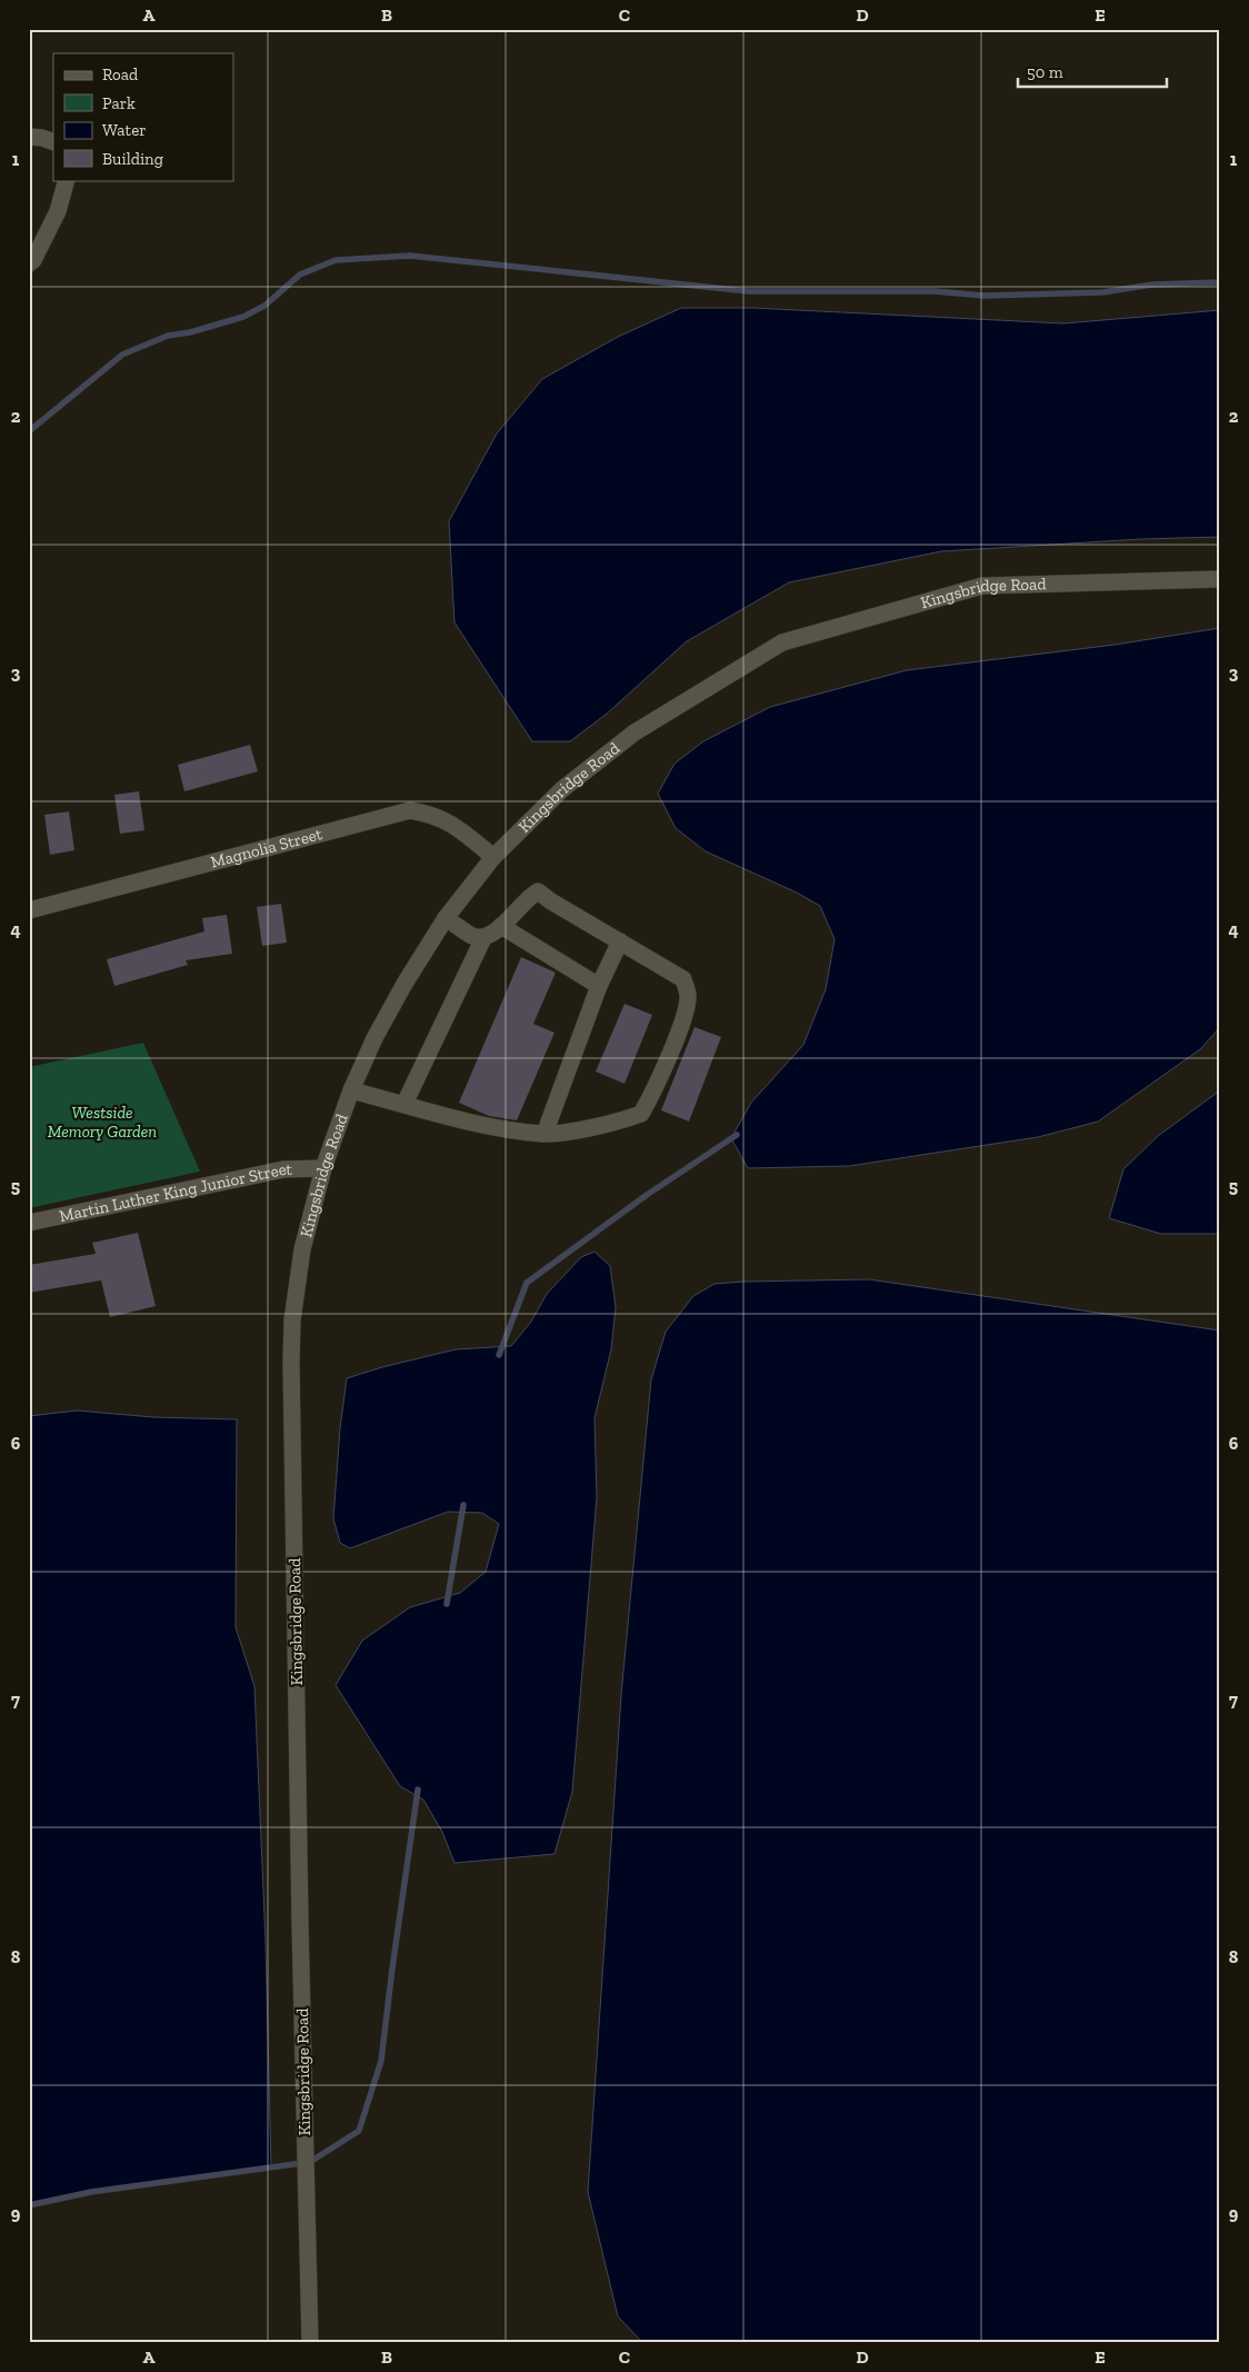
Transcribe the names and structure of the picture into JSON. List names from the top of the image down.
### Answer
{
  "streets": {
    "street": ["Kingsbridge Road", "Magnolia Street", "Martin Luther King Junior Street"]
  },
  "crossings": [
    ["Kingsbridge Road", "Magnolia Street"],
    ["Kingsbridge Road", "Martin Luther King Junior Street"]
  ],
  "parks": ["Westside Memory Garden"],
  "legend": [
    "Road",
    "Park",
    "Water",
    "Building"
  ],
  "scale_bar": "50 m",
  "grid": {
    "columns": [
      "A",
      "B",
      "C",
      "D",
      "E"
    ],
    "rows": [
      "1",
      "2",
      "3",
      "4",
      "5",
      "6",
      "7",
      "8",
      "9"
    ]
  }
}
